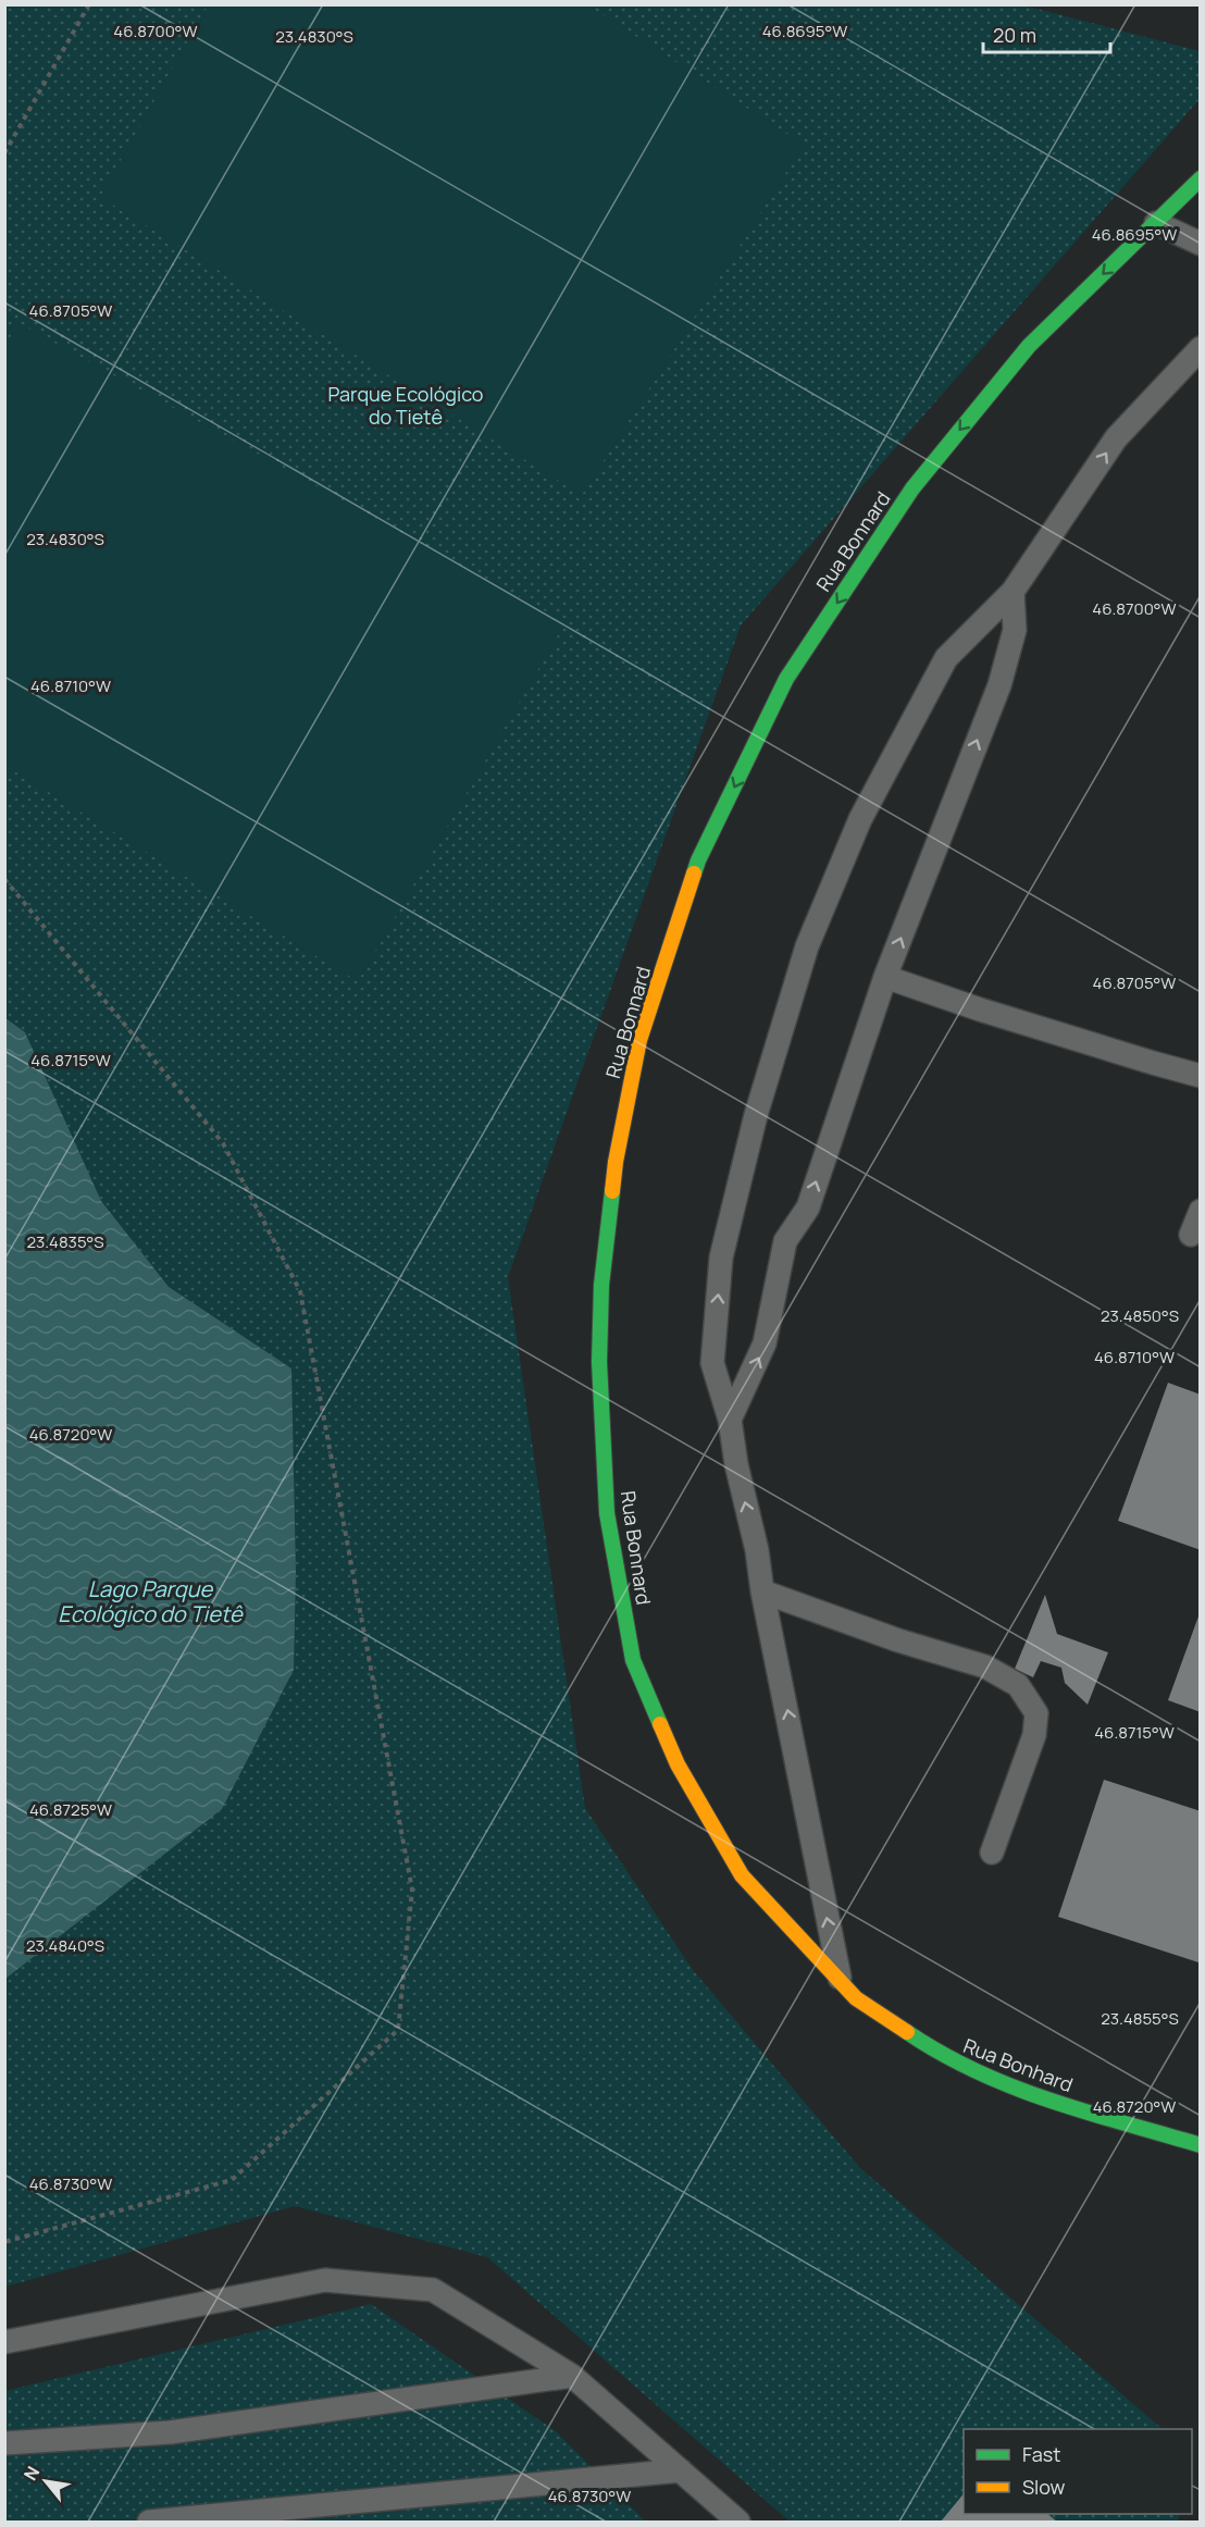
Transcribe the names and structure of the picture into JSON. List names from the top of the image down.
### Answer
{
  "streets": {
    "street": ["Rua Bonnard", "Rua Bonhard"]
  },
  "crossings": [
    ["Rua Bonnard", "Rua Bonhard"]
  ],
  "one_way": ["Rua Bonnard"],
  "water": ["Lago Parque Ecológico do Tietê"],
  "parks": ["Parque Ecológico do Tietê"],
  "legend": ["Fast", "Slow"],
  "scale_bar": "20 m",
  "north": "top left",
  "coordinates": [
    "46.8700°W",
    "46.8695°W",
    "23.4830°S",
    "46.8705°W",
    "46.8710°W",
    "46.8715°W",
    "23.4835°S",
    "23.4850°S",
    "46.8720°W",
    "46.8725°W",
    "23.4840°S",
    "23.4855°S",
    "46.8730°W"
  ]
}
